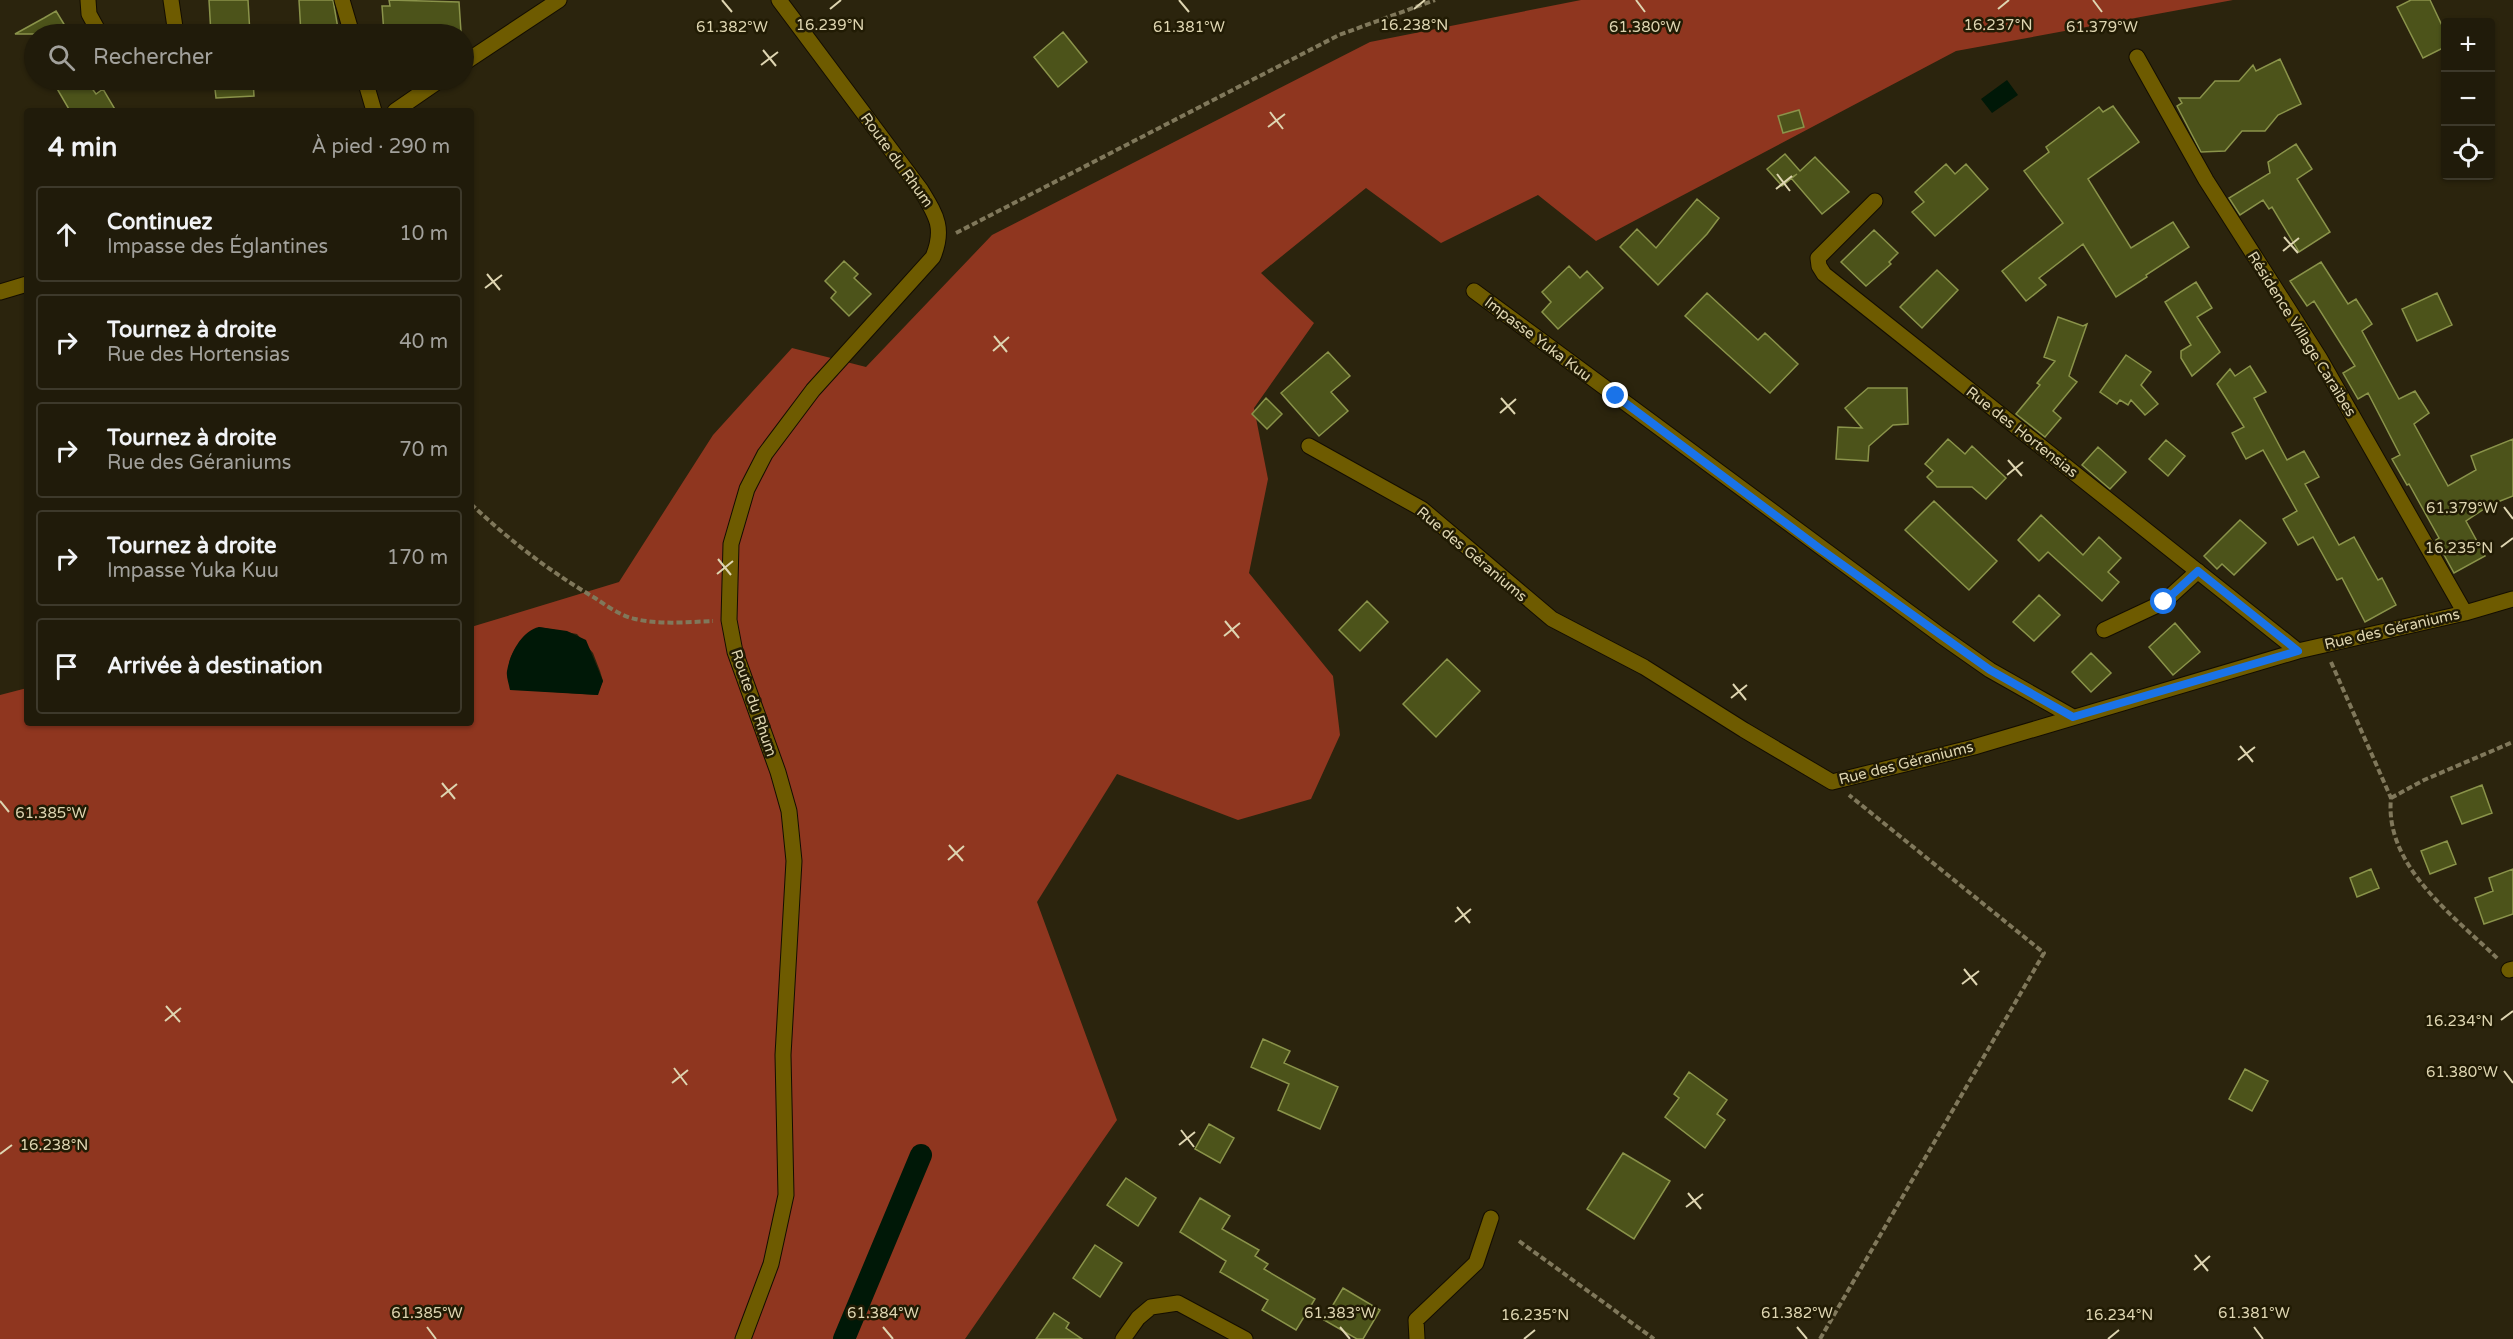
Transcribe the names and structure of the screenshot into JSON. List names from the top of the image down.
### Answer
{
  "streets": {
    "street": [
      "Route du Rhum",
      "Résidence Village Caraïbes",
      "Impasse Yuka Kuu",
      "Rue des Hortensias",
      "Rue des Géraniums"
    ]
  },
  "crossings": [
    ["Résidence Village Caraïbes", "Rue des Géraniums"],
    ["Impasse Yuka Kuu", "Rue des Géraniums"],
    ["Rue des Hortensias", "Rue des Géraniums"]
  ],
  "page": {
    "map_buttons": ["+", "−"],
    "search": "Rechercher",
    "heading": ["4 min", "À pied · 290 m"],
    "list": [
      ["Continuez", "Impasse des Églantines", "10 m"],
      ["Tournez à droite", "Rue des Hortensias", "40 m"],
      ["Tournez à droite", "Rue des Géraniums", "70 m"],
      ["Tournez à droite", "Impasse Yuka Kuu", "170 m"],
      "Arrivée à destination"
    ]
  },
  "coordinates": [
    "16.239°N",
    "16.238°N",
    "16.237°N",
    "61.382°W",
    "61.381°W",
    "61.380°W",
    "61.379°W",
    "16.235°N",
    "61.385°W",
    "16.234°N",
    "61.384°W",
    "61.383°W"
  ]
}
